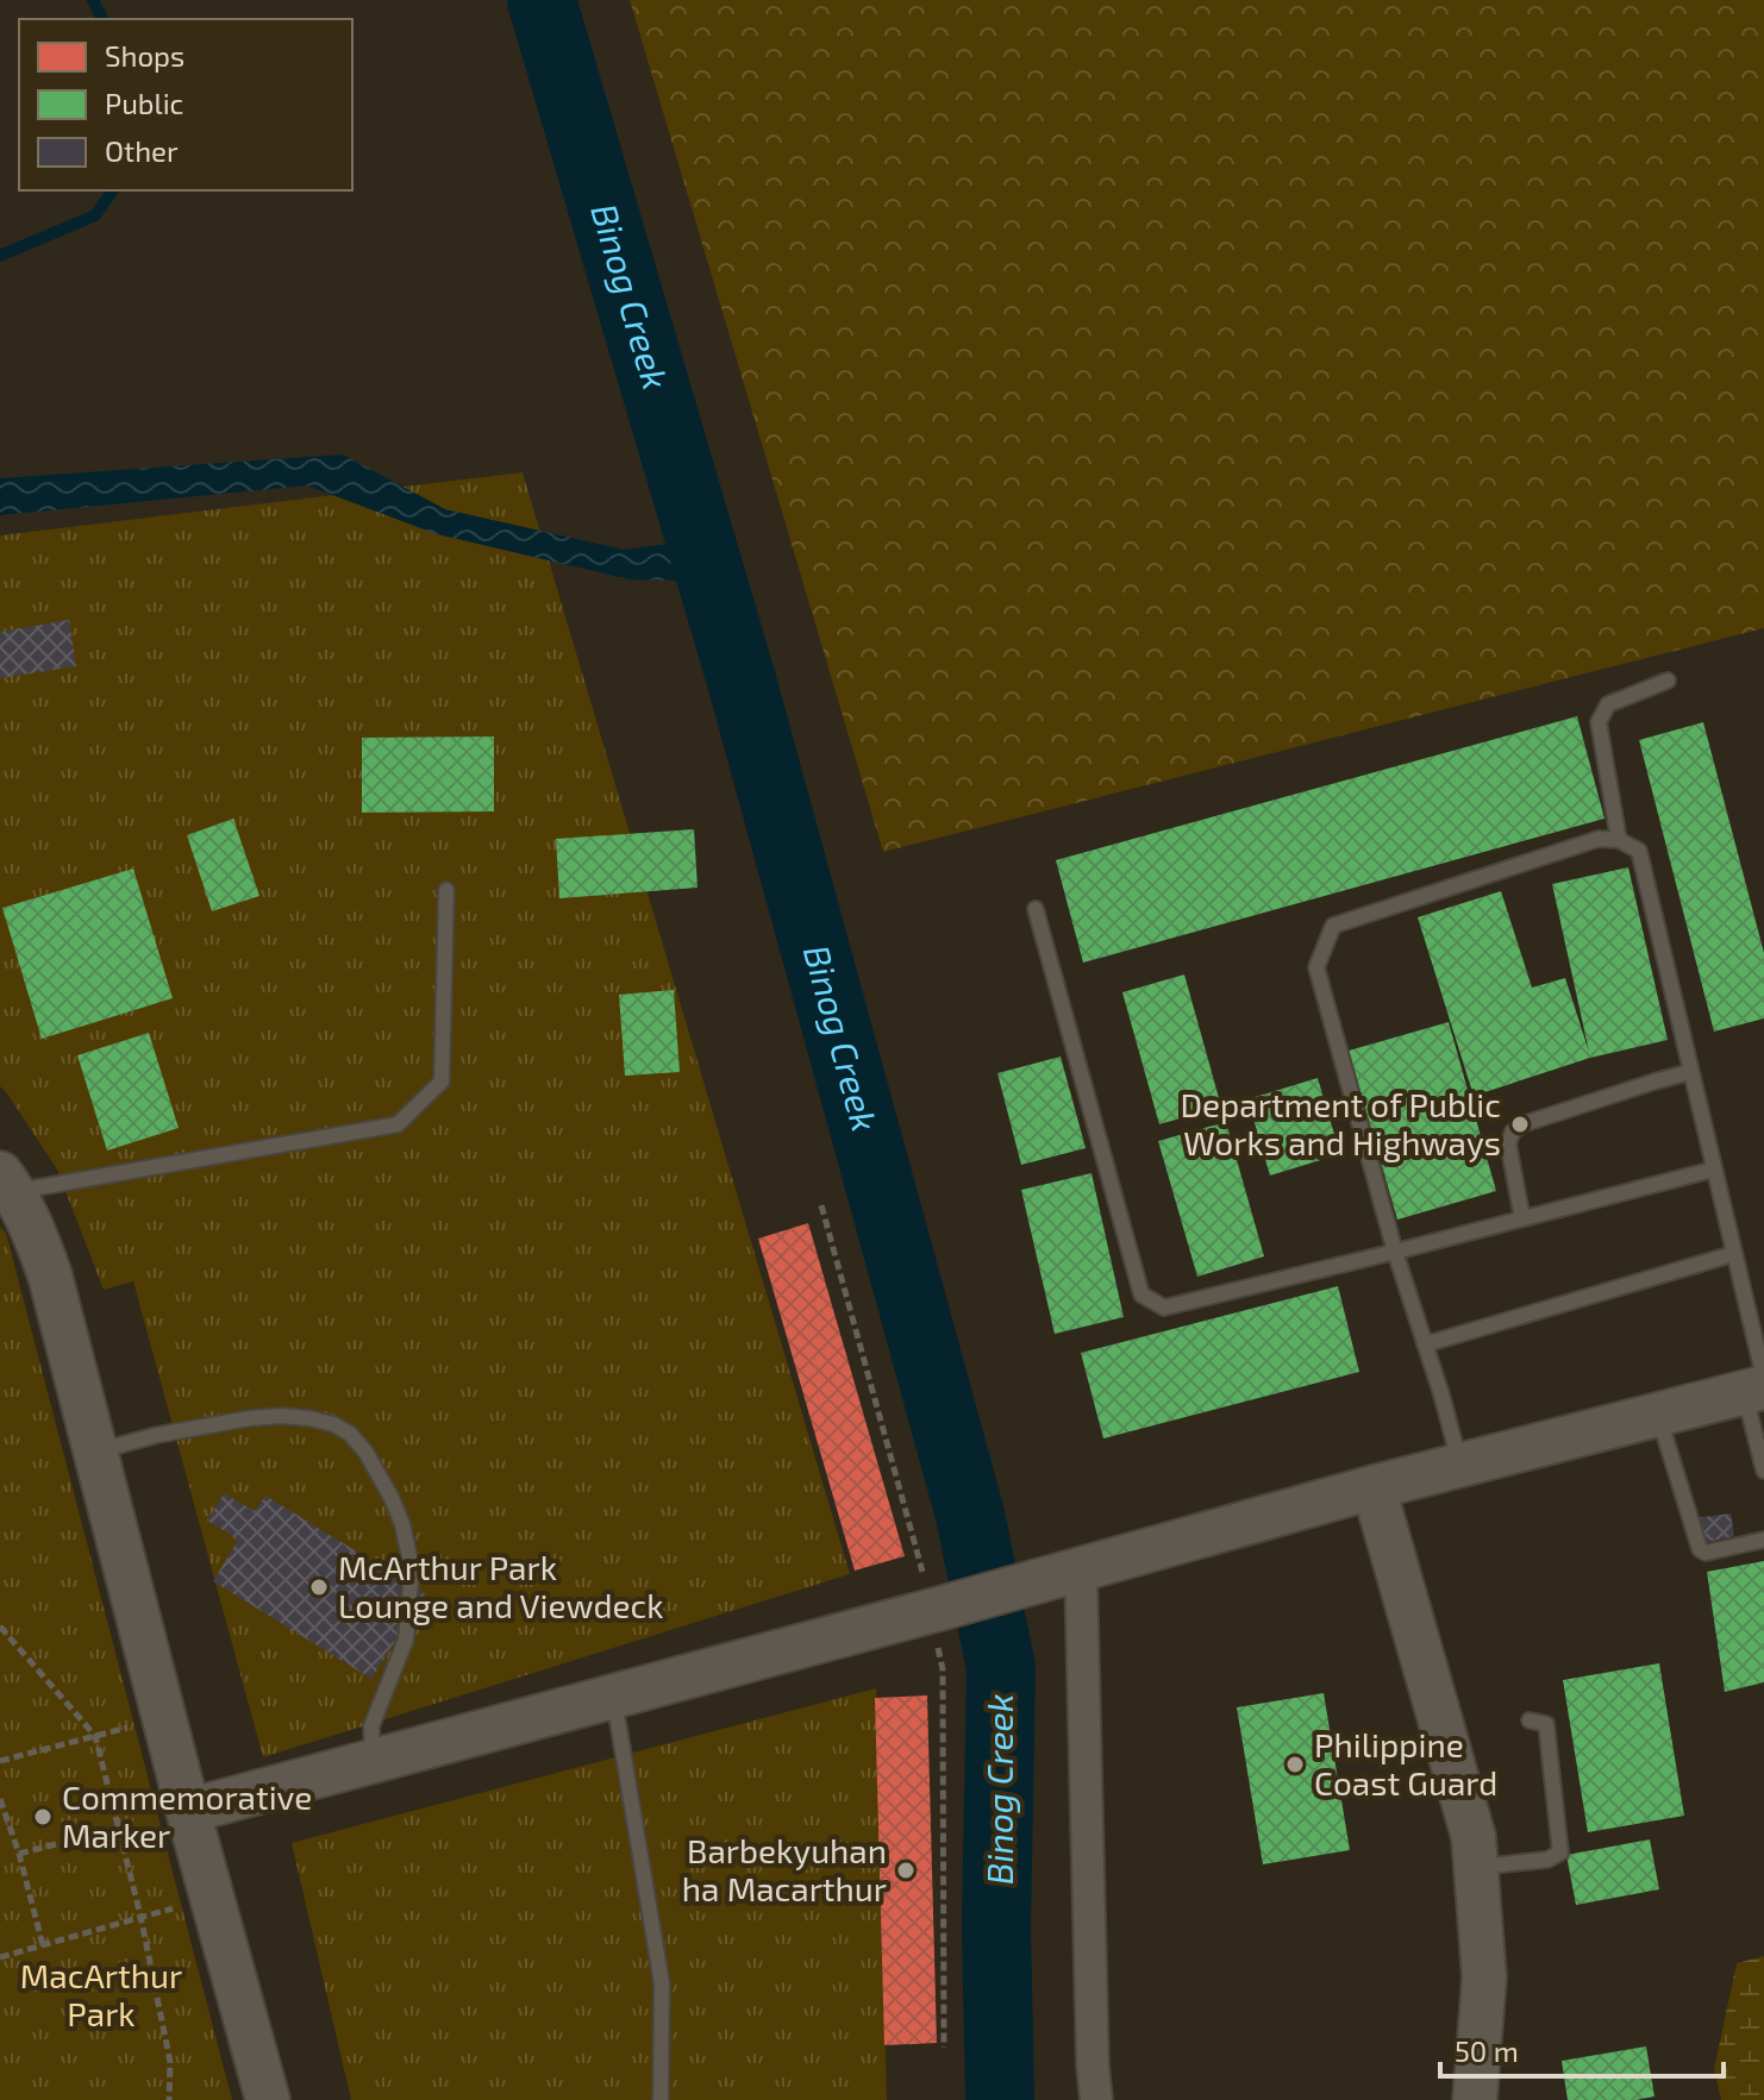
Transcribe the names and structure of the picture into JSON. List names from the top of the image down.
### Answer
{
  "water": ["Binog Creek"],
  "parks": ["MacArthur Park"],
  "places": [
    "Department of Public Works and Highways",
    "McArthur Park Lounge and Viewdeck",
    "Philippine Coast Guard",
    "Commemorative Marker",
    "Barbekyuhan ha Macarthur"
  ],
  "legend": ["Shops", "Public", "Other"],
  "scale_bar": "50 m"
}
